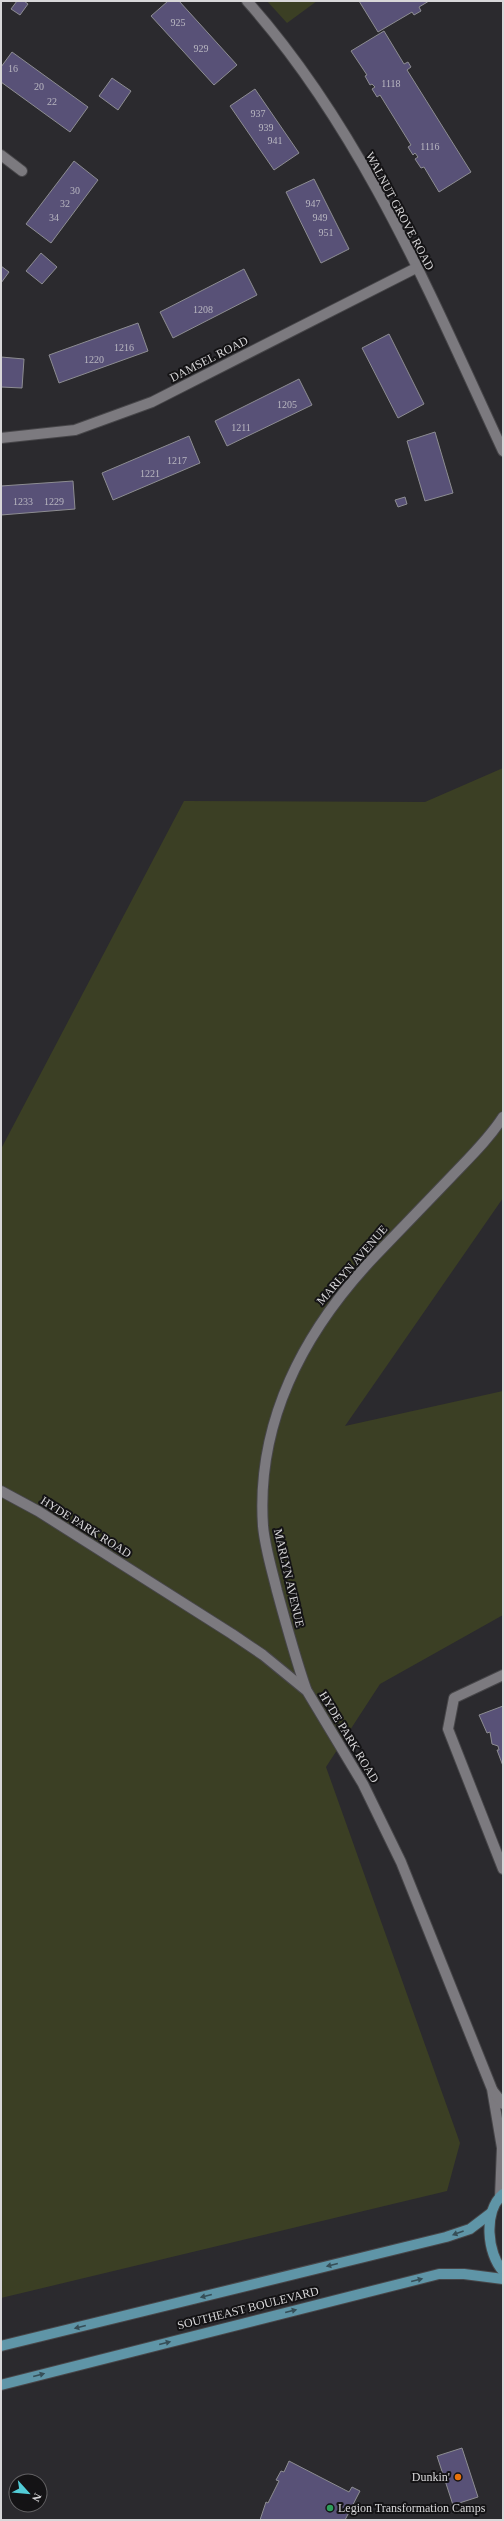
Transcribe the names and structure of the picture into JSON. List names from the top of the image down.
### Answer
{
  "streets": {
    "main road": ["SOUTHEAST BOULEVARD"],
    "street": [
      "WALNUT GROVE ROAD",
      "DAMSEL ROAD",
      "MARLYN AVENUE",
      "HYDE PARK ROAD"
    ]
  },
  "crossings": [
    ["WALNUT GROVE ROAD", "DAMSEL ROAD"],
    ["MARLYN AVENUE", "HYDE PARK ROAD"]
  ],
  "places": ["Dunkin'", "Legion Transformation Camps"],
  "house_numbers": [
    "925",
    "929",
    "16",
    "1118",
    "20",
    "22",
    "937",
    "939",
    "941",
    "1116",
    "30",
    "32",
    "947",
    "34",
    "949",
    "951",
    "1208",
    "1216",
    "1220",
    "1205",
    "1211",
    "1217",
    "1221",
    "1233",
    "1229"
  ],
  "north": "bottom right"
}
